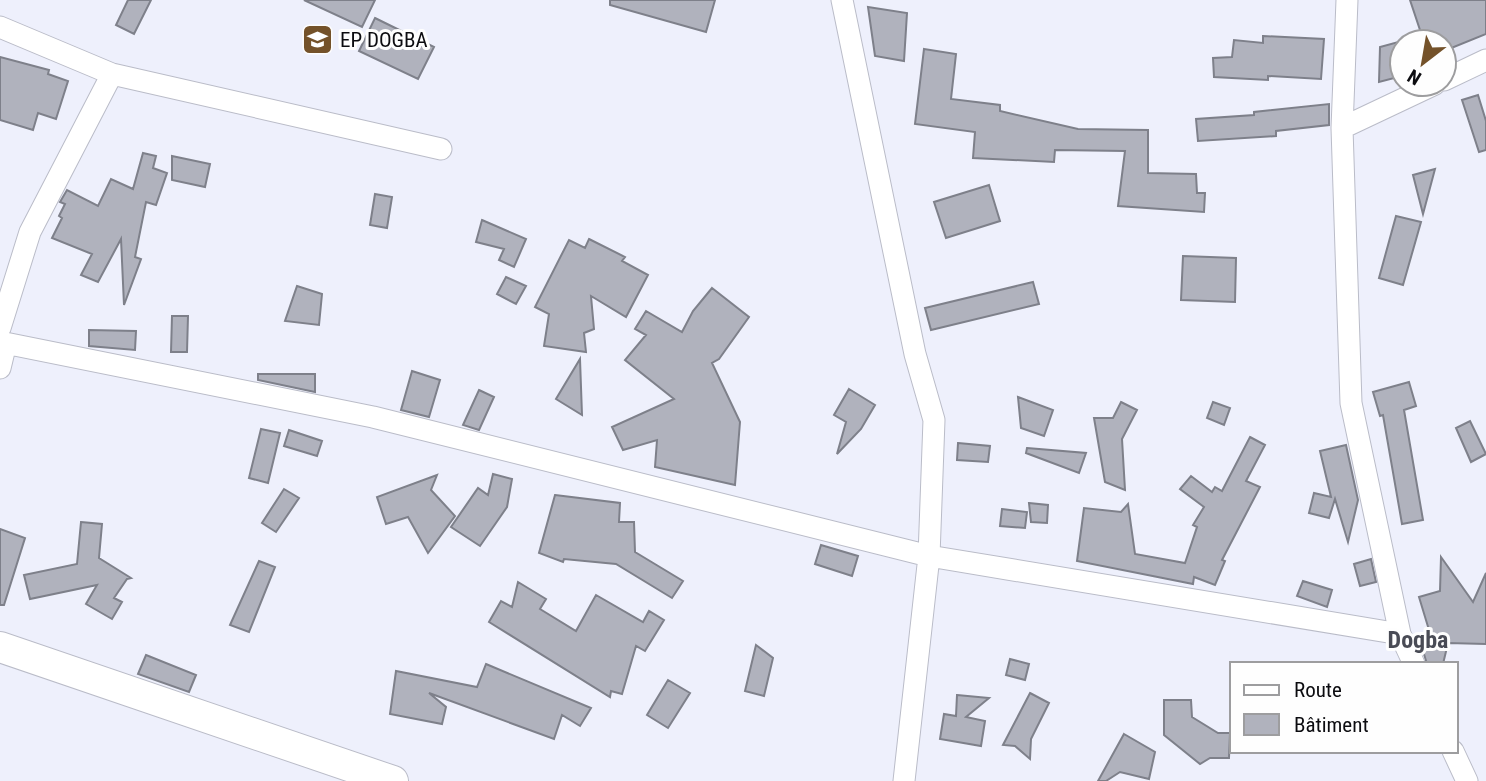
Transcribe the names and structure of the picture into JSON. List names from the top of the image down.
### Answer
{
  "districts": ["Dogba"],
  "places": {
    "school or university": ["EP DOGBA"]
  },
  "legend": ["Route", "Bâtiment"],
  "north": "bottom left"
}
